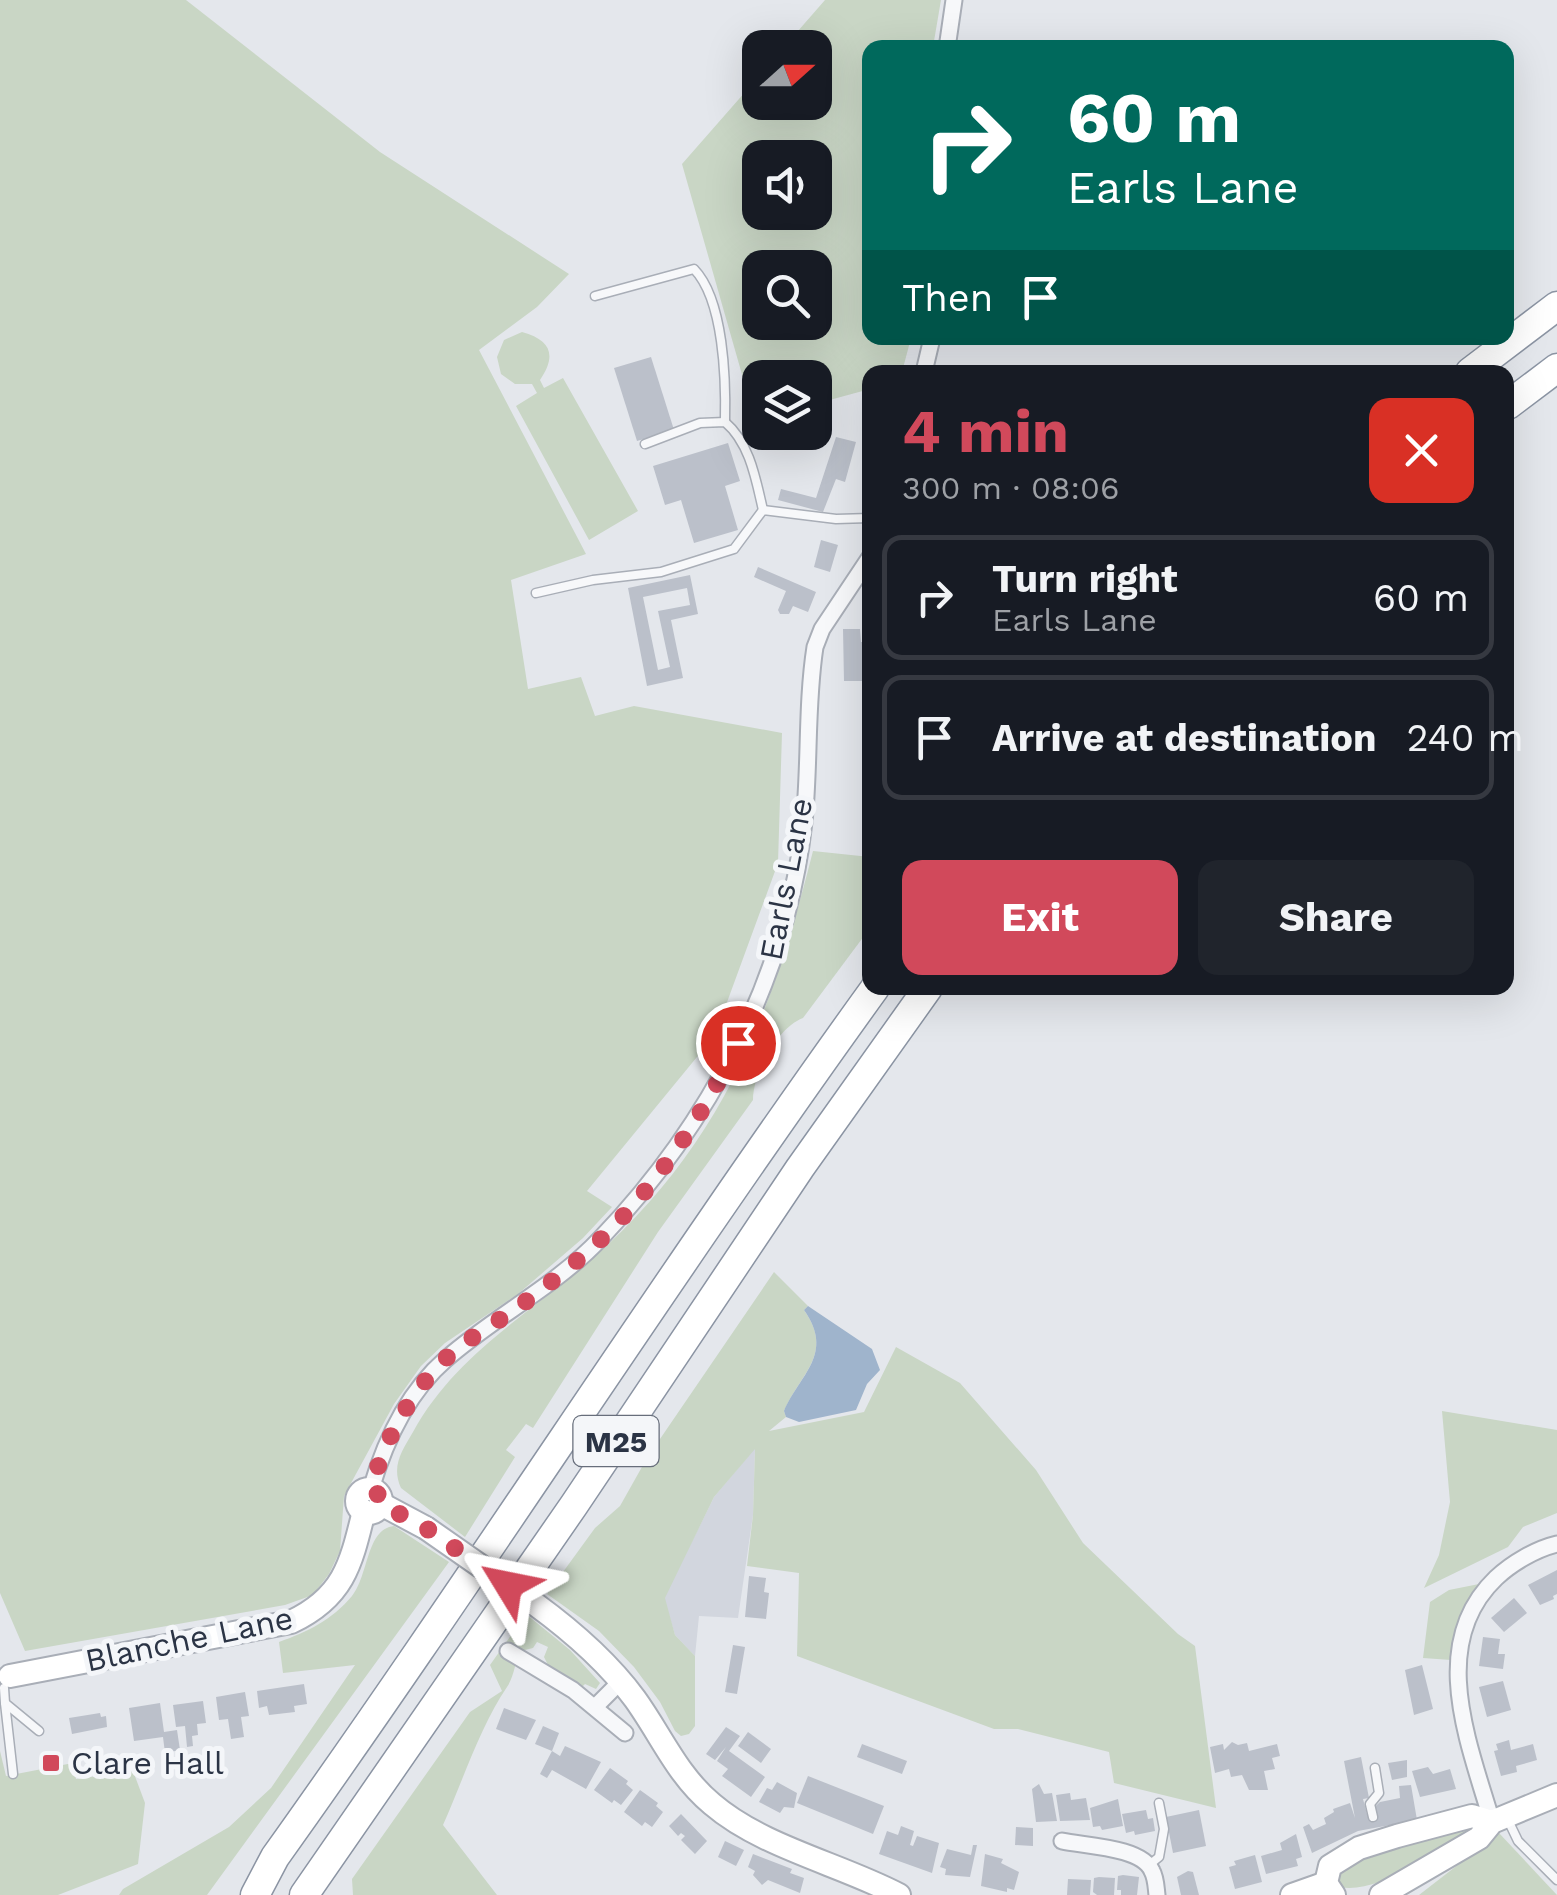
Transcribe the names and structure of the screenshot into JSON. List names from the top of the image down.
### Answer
{
  "streets": {
    "highway": ["M25"],
    "street": ["Earls Lane", "Blanche Lane"]
  },
  "crossings": [
    ["Earls Lane", "Blanche Lane"]
  ],
  "places": {
    "transit": ["Clare Hall"]
  },
  "north": "right",
  "page": {
    "turn": ["60 m", "Earls Lane"],
    "then": "Then",
    "heading": ["4 min", "300 m · 08:06"],
    "list": [
      {
        "name": "Turn right",
        "note": "Earls Lane",
        "value": "60 m"
      },
      {
        "name": "Arrive at destination",
        "value": "240 m"
      }
    ],
    "buttons": ["Exit", "Share"]
  }
}
